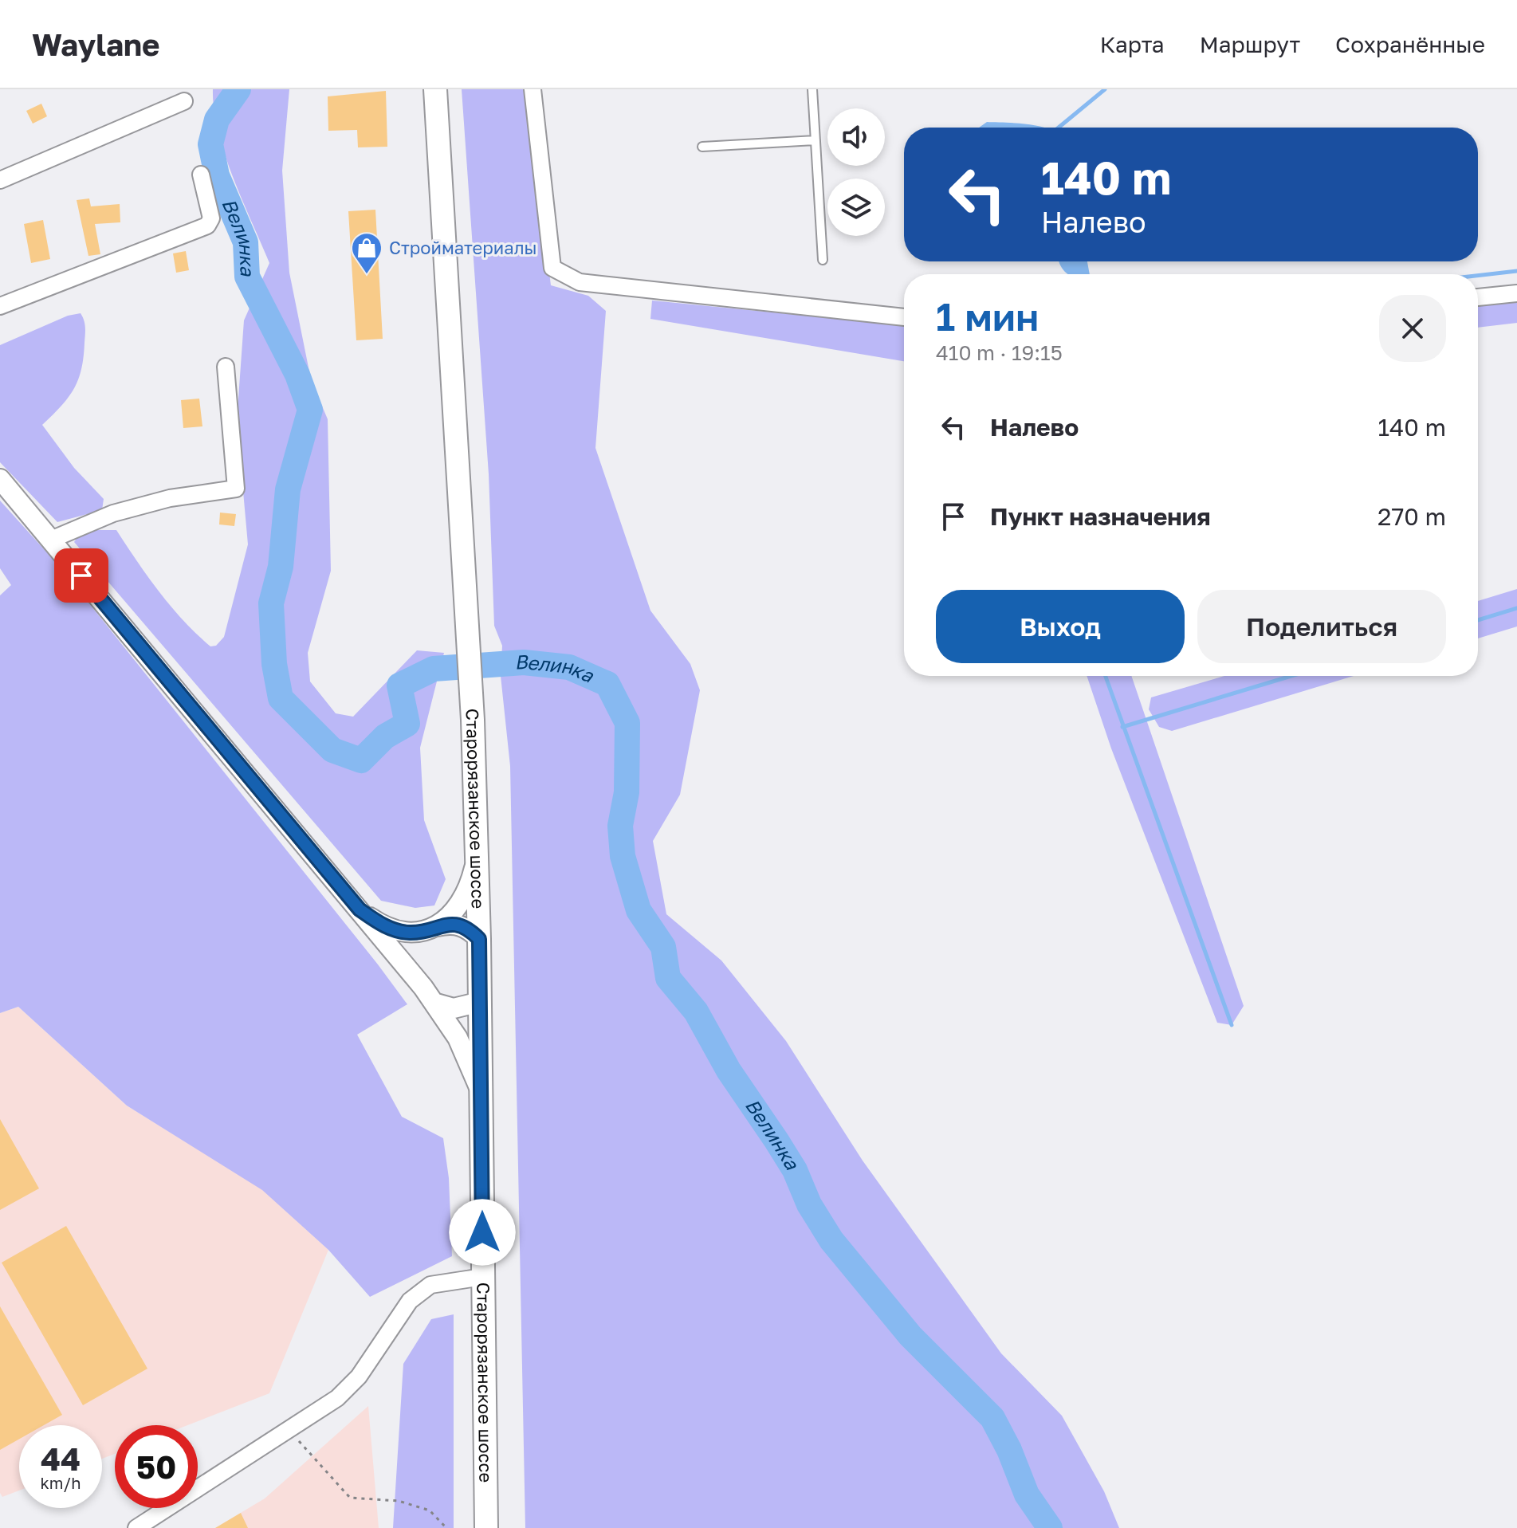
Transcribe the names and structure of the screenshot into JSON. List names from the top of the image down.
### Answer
{
  "streets": {
    "main road": ["Старорязанское шоссе"]
  },
  "water": ["Велинка"],
  "places": {
    "shop": ["Стройматериалы"]
  },
  "page": {
    "header": "Waylane",
    "nav": ["Карта", "Маршрут", "Сохранённые"],
    "turn": ["140 m", "Налево"],
    "heading": ["1 мин", "410 m · 19:15"],
    "list": [
      {
        "name": "Налево",
        "value": "140 m"
      },
      {
        "name": "Пункт назначения",
        "value": "270 m"
      }
    ],
    "buttons": ["Выход", "Поделиться"],
    "speed": "44 km/h",
    "limit": "50"
  }
}
